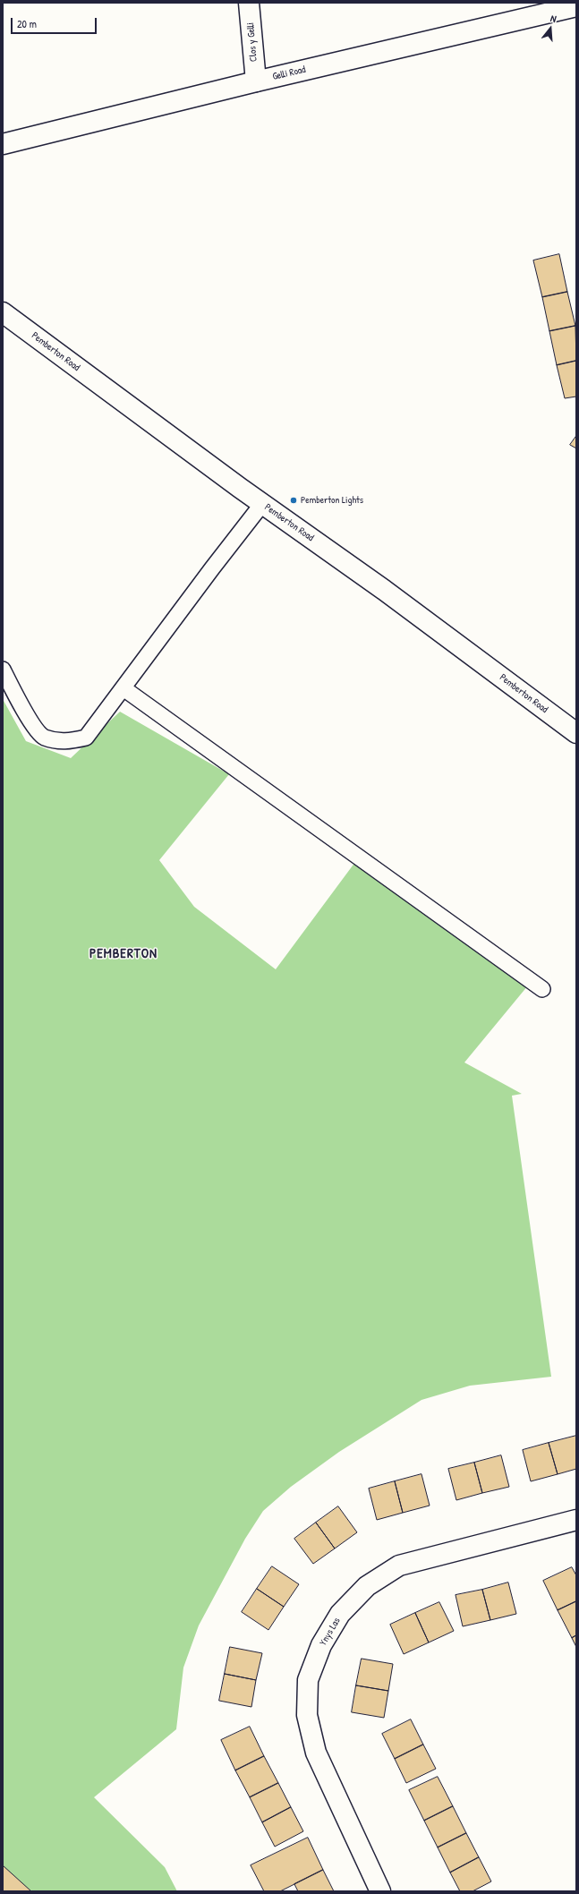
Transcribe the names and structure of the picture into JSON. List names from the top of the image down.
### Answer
{
  "streets": {
    "main road": [
      "Clos y Gelli",
      "Gelli Road",
      "Pemberton Road",
      "Ynys Las"
    ]
  },
  "crossings": [
    ["Clos y Gelli", "Gelli Road"]
  ],
  "districts": ["PEMBERTON"],
  "places": ["Pemberton Lights"],
  "scale_bar": "20 m",
  "north": "top"
}
